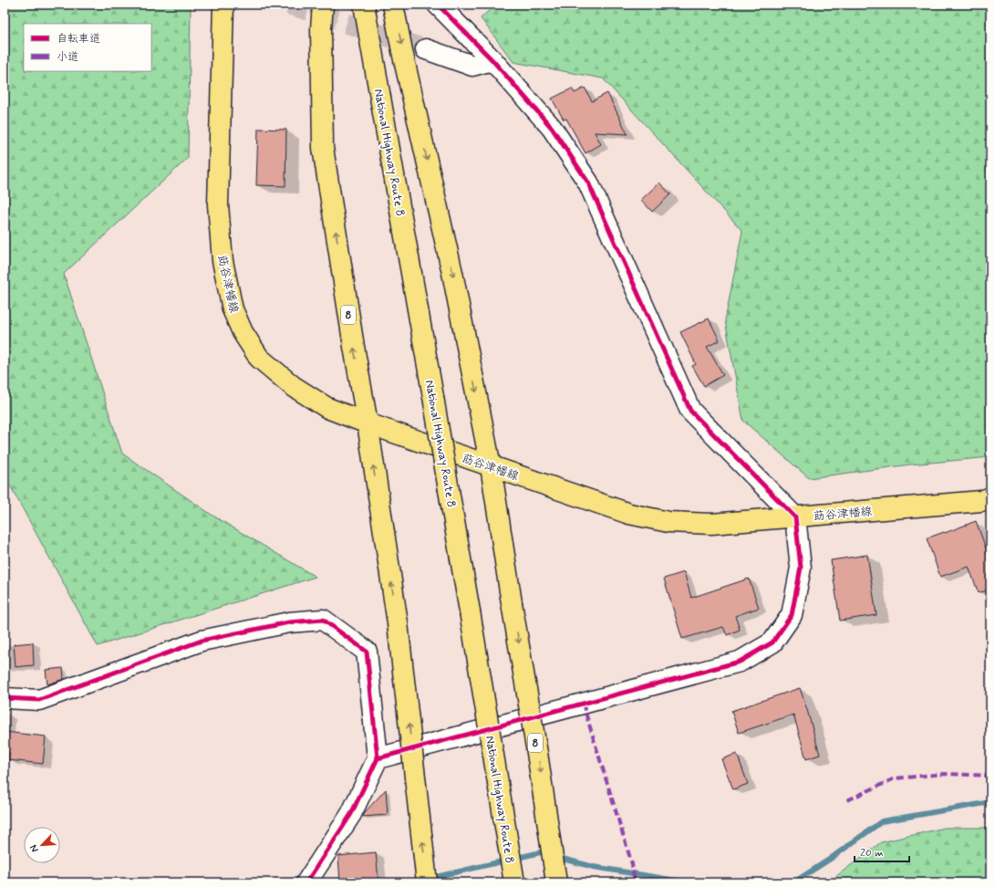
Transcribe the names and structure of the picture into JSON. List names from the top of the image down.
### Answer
{
  "streets": {
    "main road": ["National Highway Route 8", "莇谷津幡線", "8"]
  },
  "crossings": [
    ["莇谷津幡線", "8"]
  ],
  "legend": ["自転車道", "小道"],
  "scale_bar": "20 m",
  "north": "bottom left"
}
